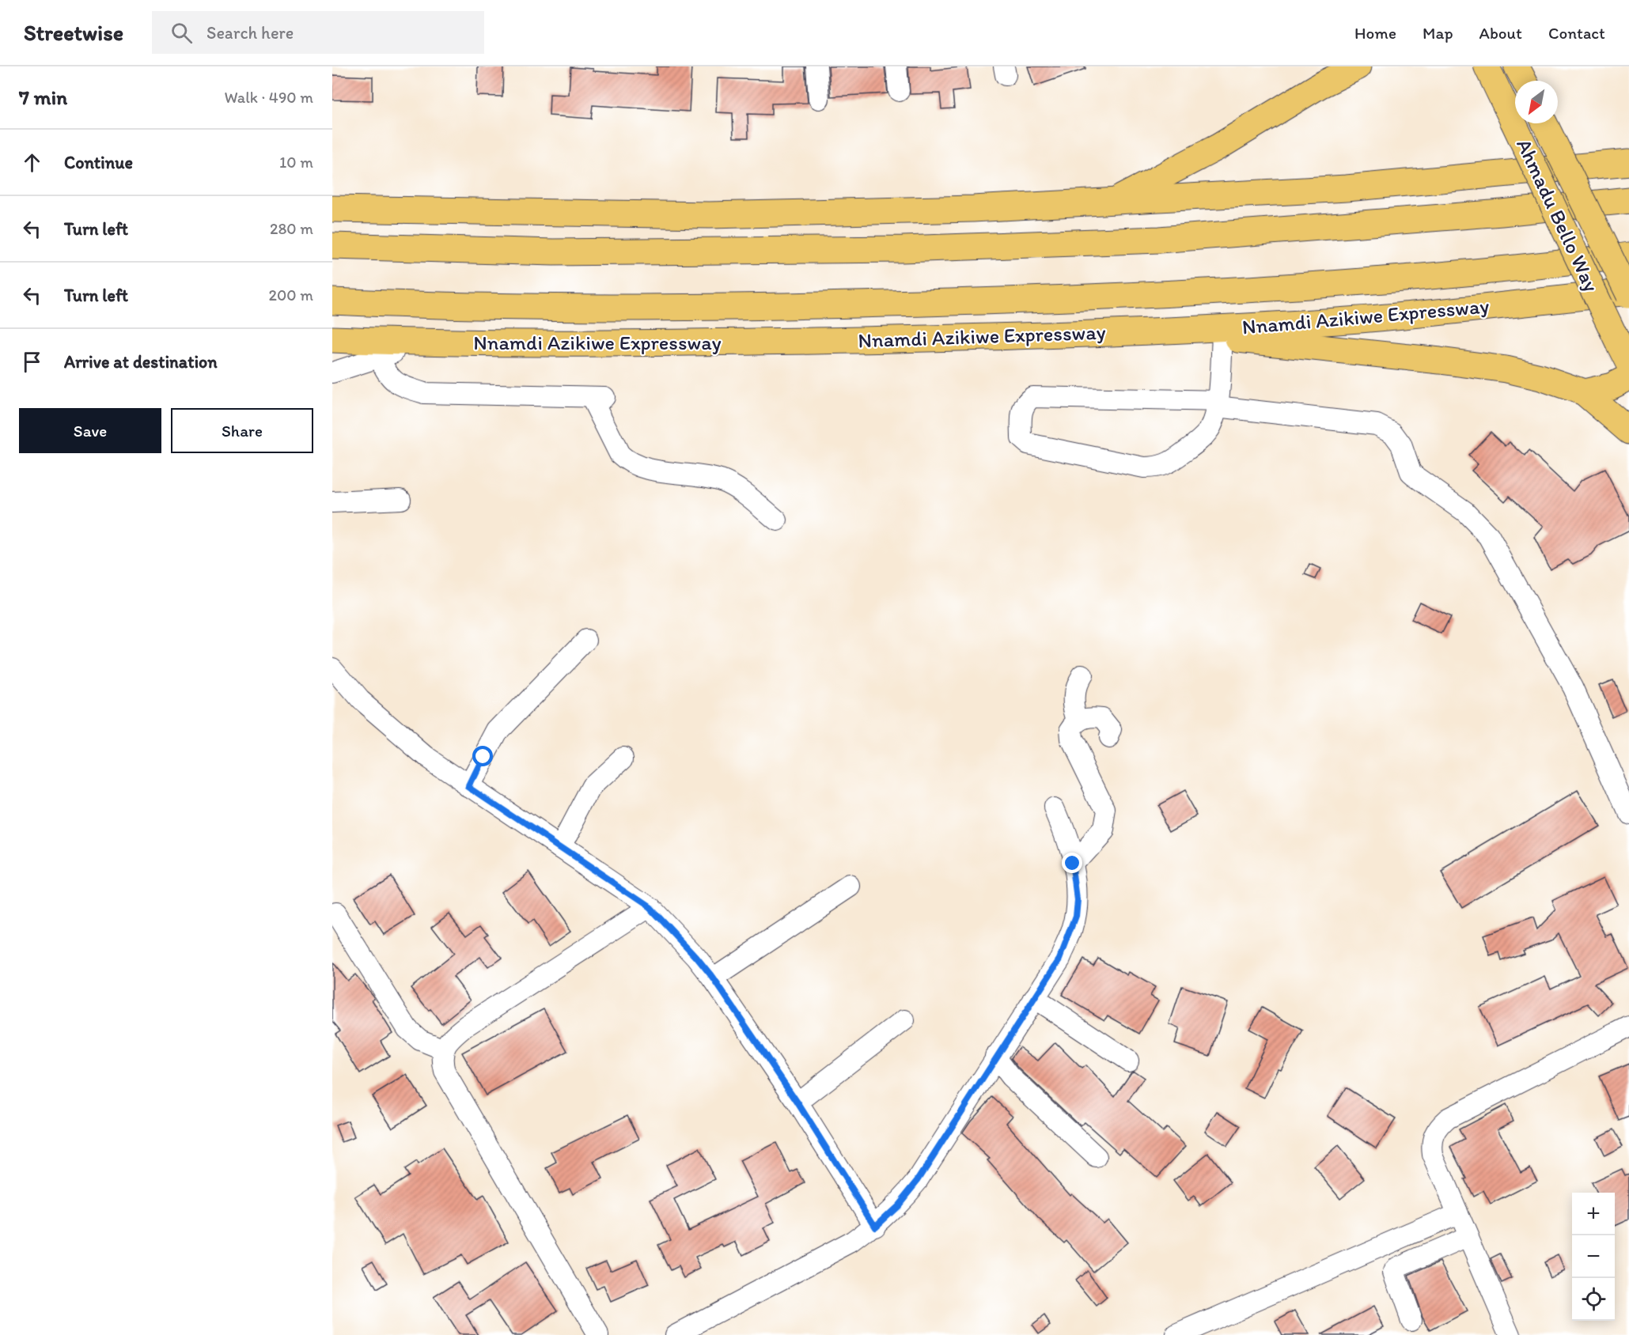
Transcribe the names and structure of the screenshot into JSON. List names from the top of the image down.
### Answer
{
  "streets": {
    "highway": ["Nnamdi Azikiwe Expressway"],
    "main road": ["Ahmadu Bello Way"]
  },
  "crossings": [
    ["Ahmadu Bello Way", "Nnamdi Azikiwe Expressway"]
  ],
  "north": "bottom left",
  "page": {
    "header": "Streetwise",
    "search": "Search here",
    "nav": [
      "Home",
      "Map",
      "About",
      "Contact"
    ],
    "heading": ["7 min", "Walk · 490 m"],
    "list": [
      ["Continue", "10 m"],
      ["Turn left", "280 m"],
      ["Turn left", "200 m"],
      "Arrive at destination"
    ],
    "buttons": ["Save", "Share"],
    "map_buttons": ["+", "−"]
  }
}
